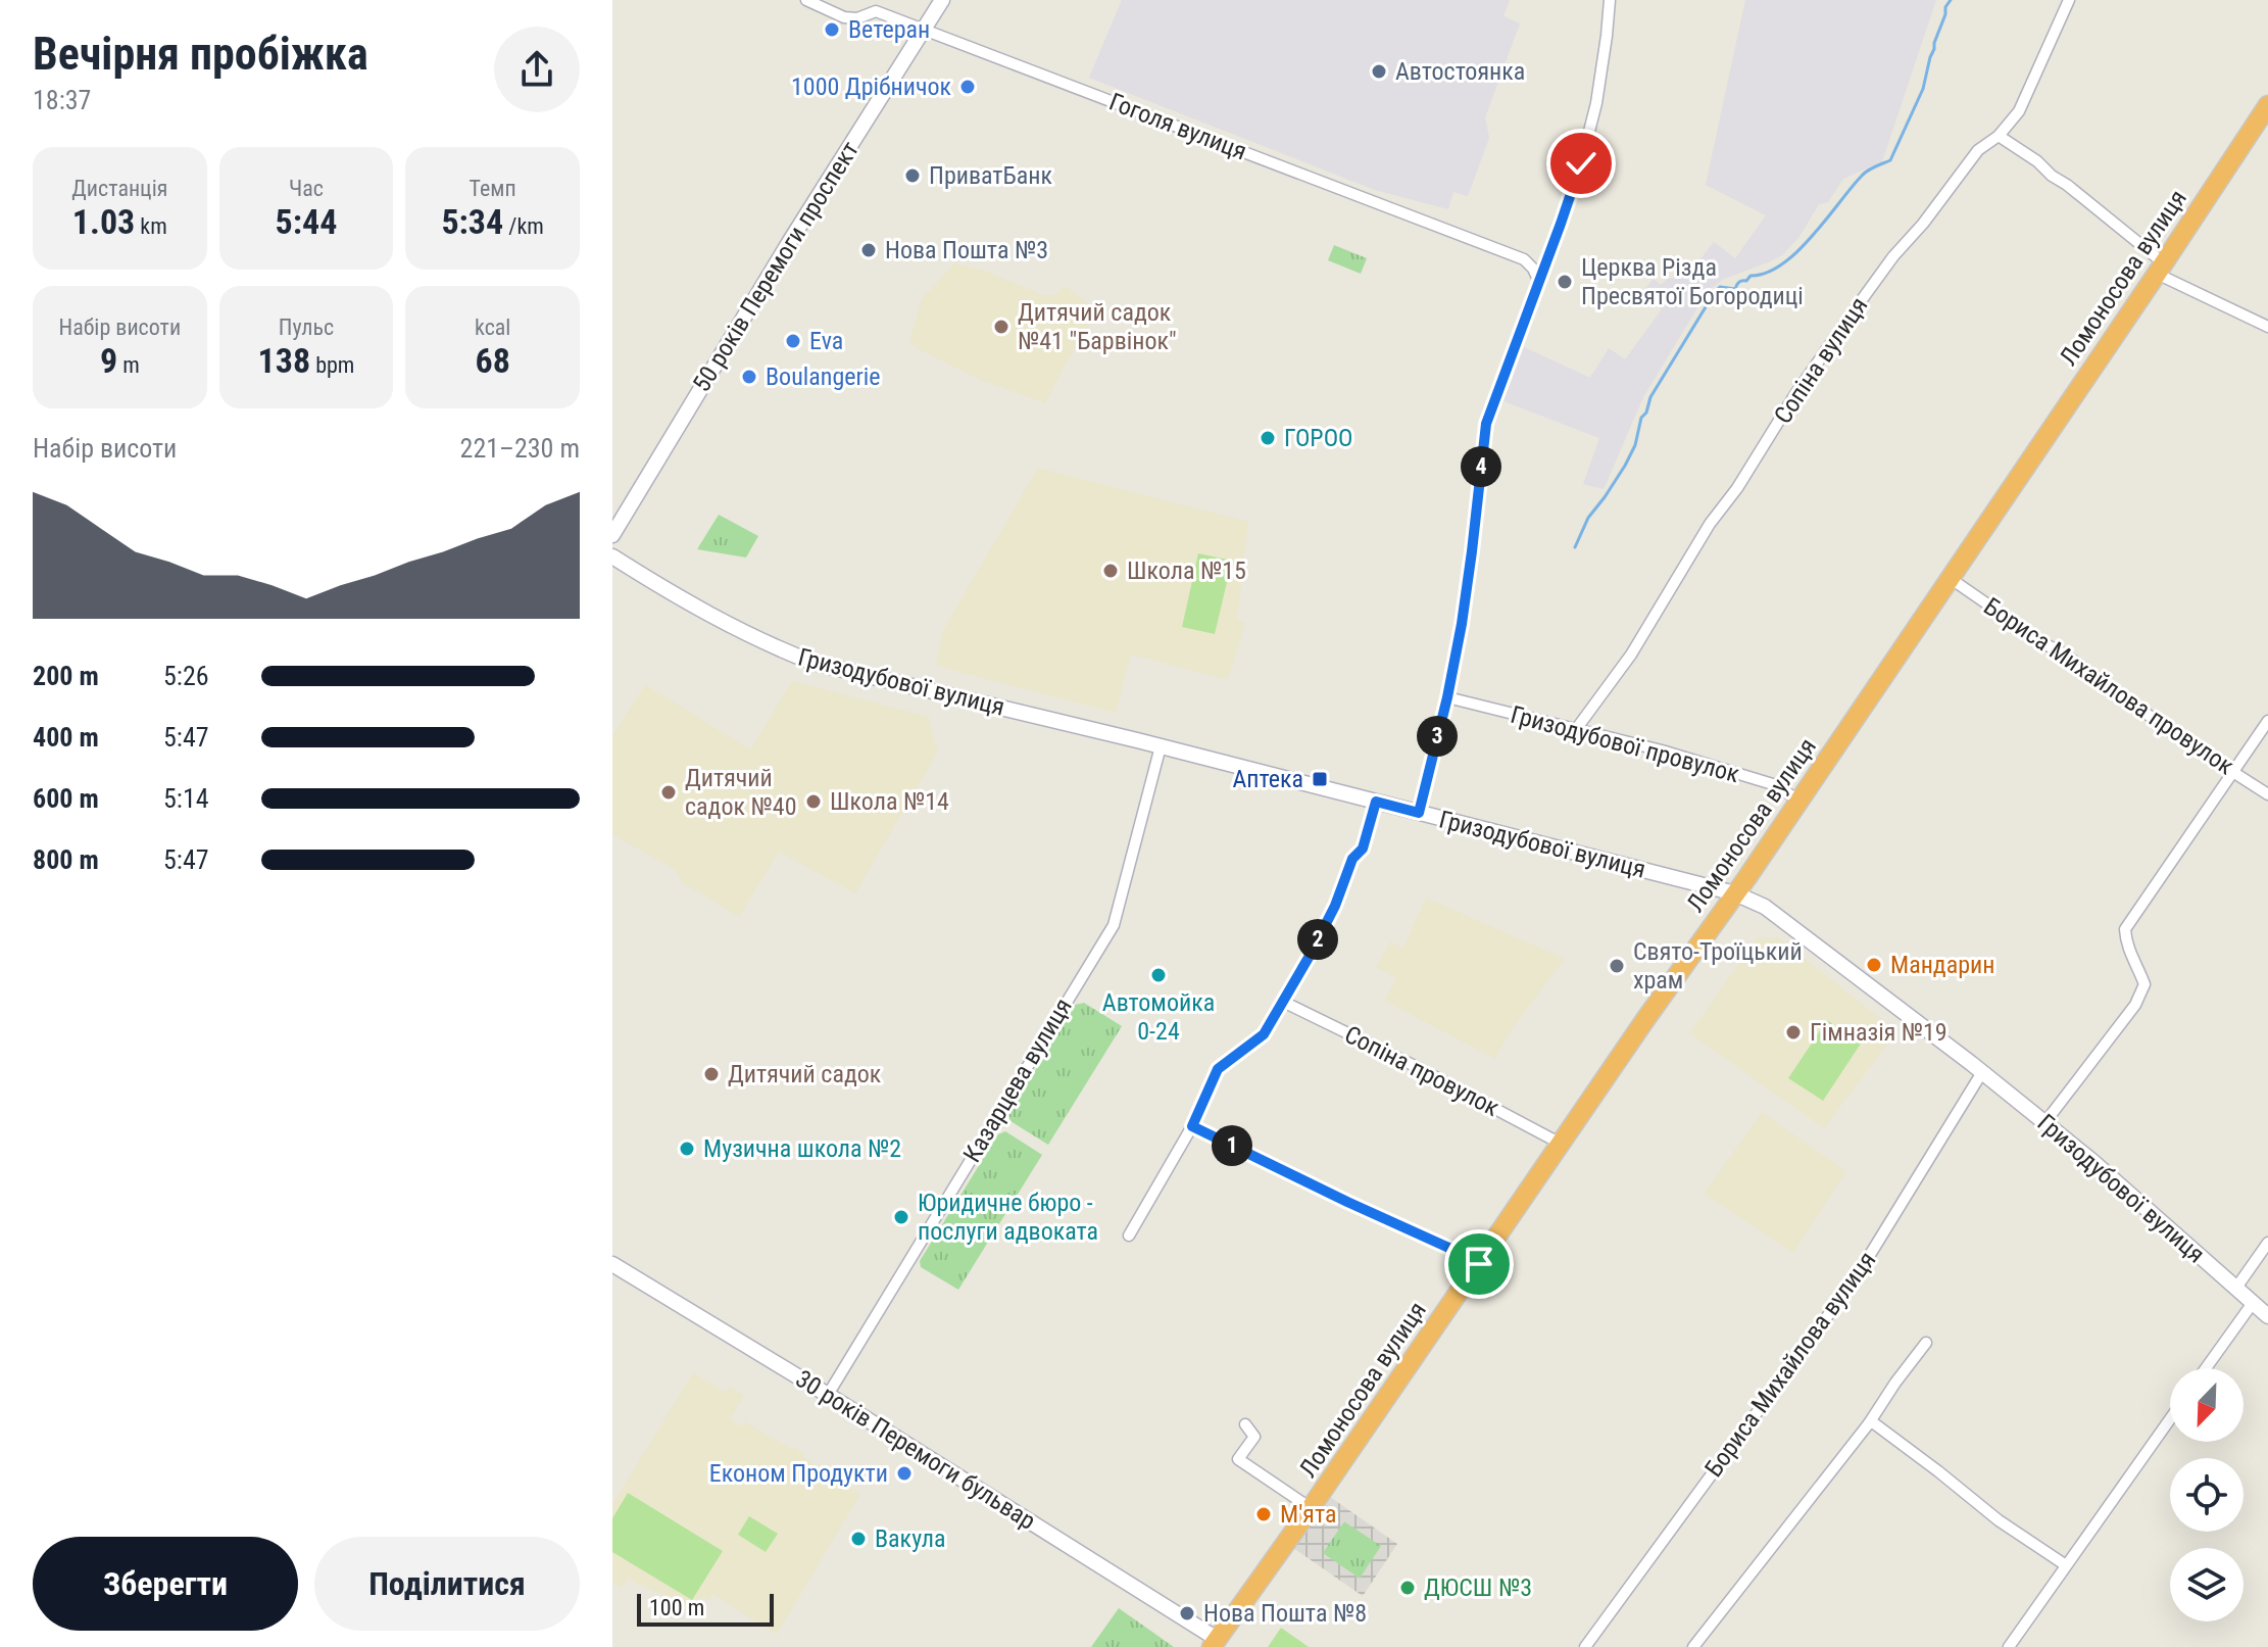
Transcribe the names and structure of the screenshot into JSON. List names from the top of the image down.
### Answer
{
  "streets": {
    "highway": ["Ломоносова вулиця"],
    "street": [
      "Гоголя вулиця",
      "50 років Перемоги проспект",
      "Сопіна вулиця",
      "Гризодубової вулиця",
      "Бориса Михайлова провулок",
      "Гризодубової провулок",
      "Сопіна провулок",
      "Казарцева вулиця",
      "Бориса Михайлова вулиця",
      "30 років Перемоги бульвар"
    ]
  },
  "crossings": [
    ["Гоголя вулиця", "50 років Перемоги проспект"],
    ["Ломоносова вулиця", "Гризодубової вулиця"],
    ["Ломоносова вулиця", "Бориса Михайлова провулок"],
    ["Ломоносова вулиця", "Гризодубової провулок"],
    ["Ломоносова вулиця", "Сопіна провулок"],
    ["Ломоносова вулиця", "30 років Перемоги бульвар"],
    ["Сопіна вулиця", "Гризодубової провулок"],
    ["Гризодубової вулиця", "Казарцева вулиця"],
    ["Гризодубової вулиця", "Бориса Михайлова вулиця"],
    ["Казарцева вулиця", "30 років Перемоги бульвар"]
  ],
  "places": {
    "other": [
      "Ветеран",
      "Автостоянка",
      "1000 Дрібничок",
      "ПриватБанк",
      "Нова Пошта №3",
      "Церква Різда Пресвятої Богородиці",
      "Дитячий садок №41 \"Барвінок\"",
      "Eva",
      "Boulangerie",
      "ГОРОО",
      "Школа №15",
      "Дитячий садок №40",
      "Школа №14",
      "Мандарин",
      "Свято-Троїцький храм",
      "Автомойка 0-24",
      "Гімназія №19",
      "Дитячий садок",
      "Музична школа №2",
      "Юридичне бюро - послуги адвоката",
      "Економ Продукти",
      "М'ята",
      "Вакула",
      "ДЮСШ №3",
      "Нова Пошта №8"
    ],
    "transit": ["Аптека"]
  },
  "scale_bar": "100 m",
  "north": "bottom left",
  "page": {
    "heading": ["Вечірня пробіжка", "18:37"],
    "stats": [
      ["Дистанція", "1.03 km"],
      ["Час", "5:44"],
      ["Темп", "5:34 /km"],
      ["Набір висоти", "9 m"],
      ["Пульс", "138 bpm"],
      ["kcal", "68"]
    ],
    "chart": ["Набір висоти", "221–230 m"],
    "pins": [
      "4",
      "3",
      "2",
      "1"
    ],
    "list": [
      {
        "name": "200 m",
        "note": "5:26"
      },
      {
        "name": "400 m",
        "note": "5:47"
      },
      {
        "name": "600 m",
        "note": "5:14"
      },
      {
        "name": "800 m",
        "note": "5:47"
      }
    ],
    "buttons": ["Зберегти", "Поділитися"],
    "scale": "100 m"
  }
}
